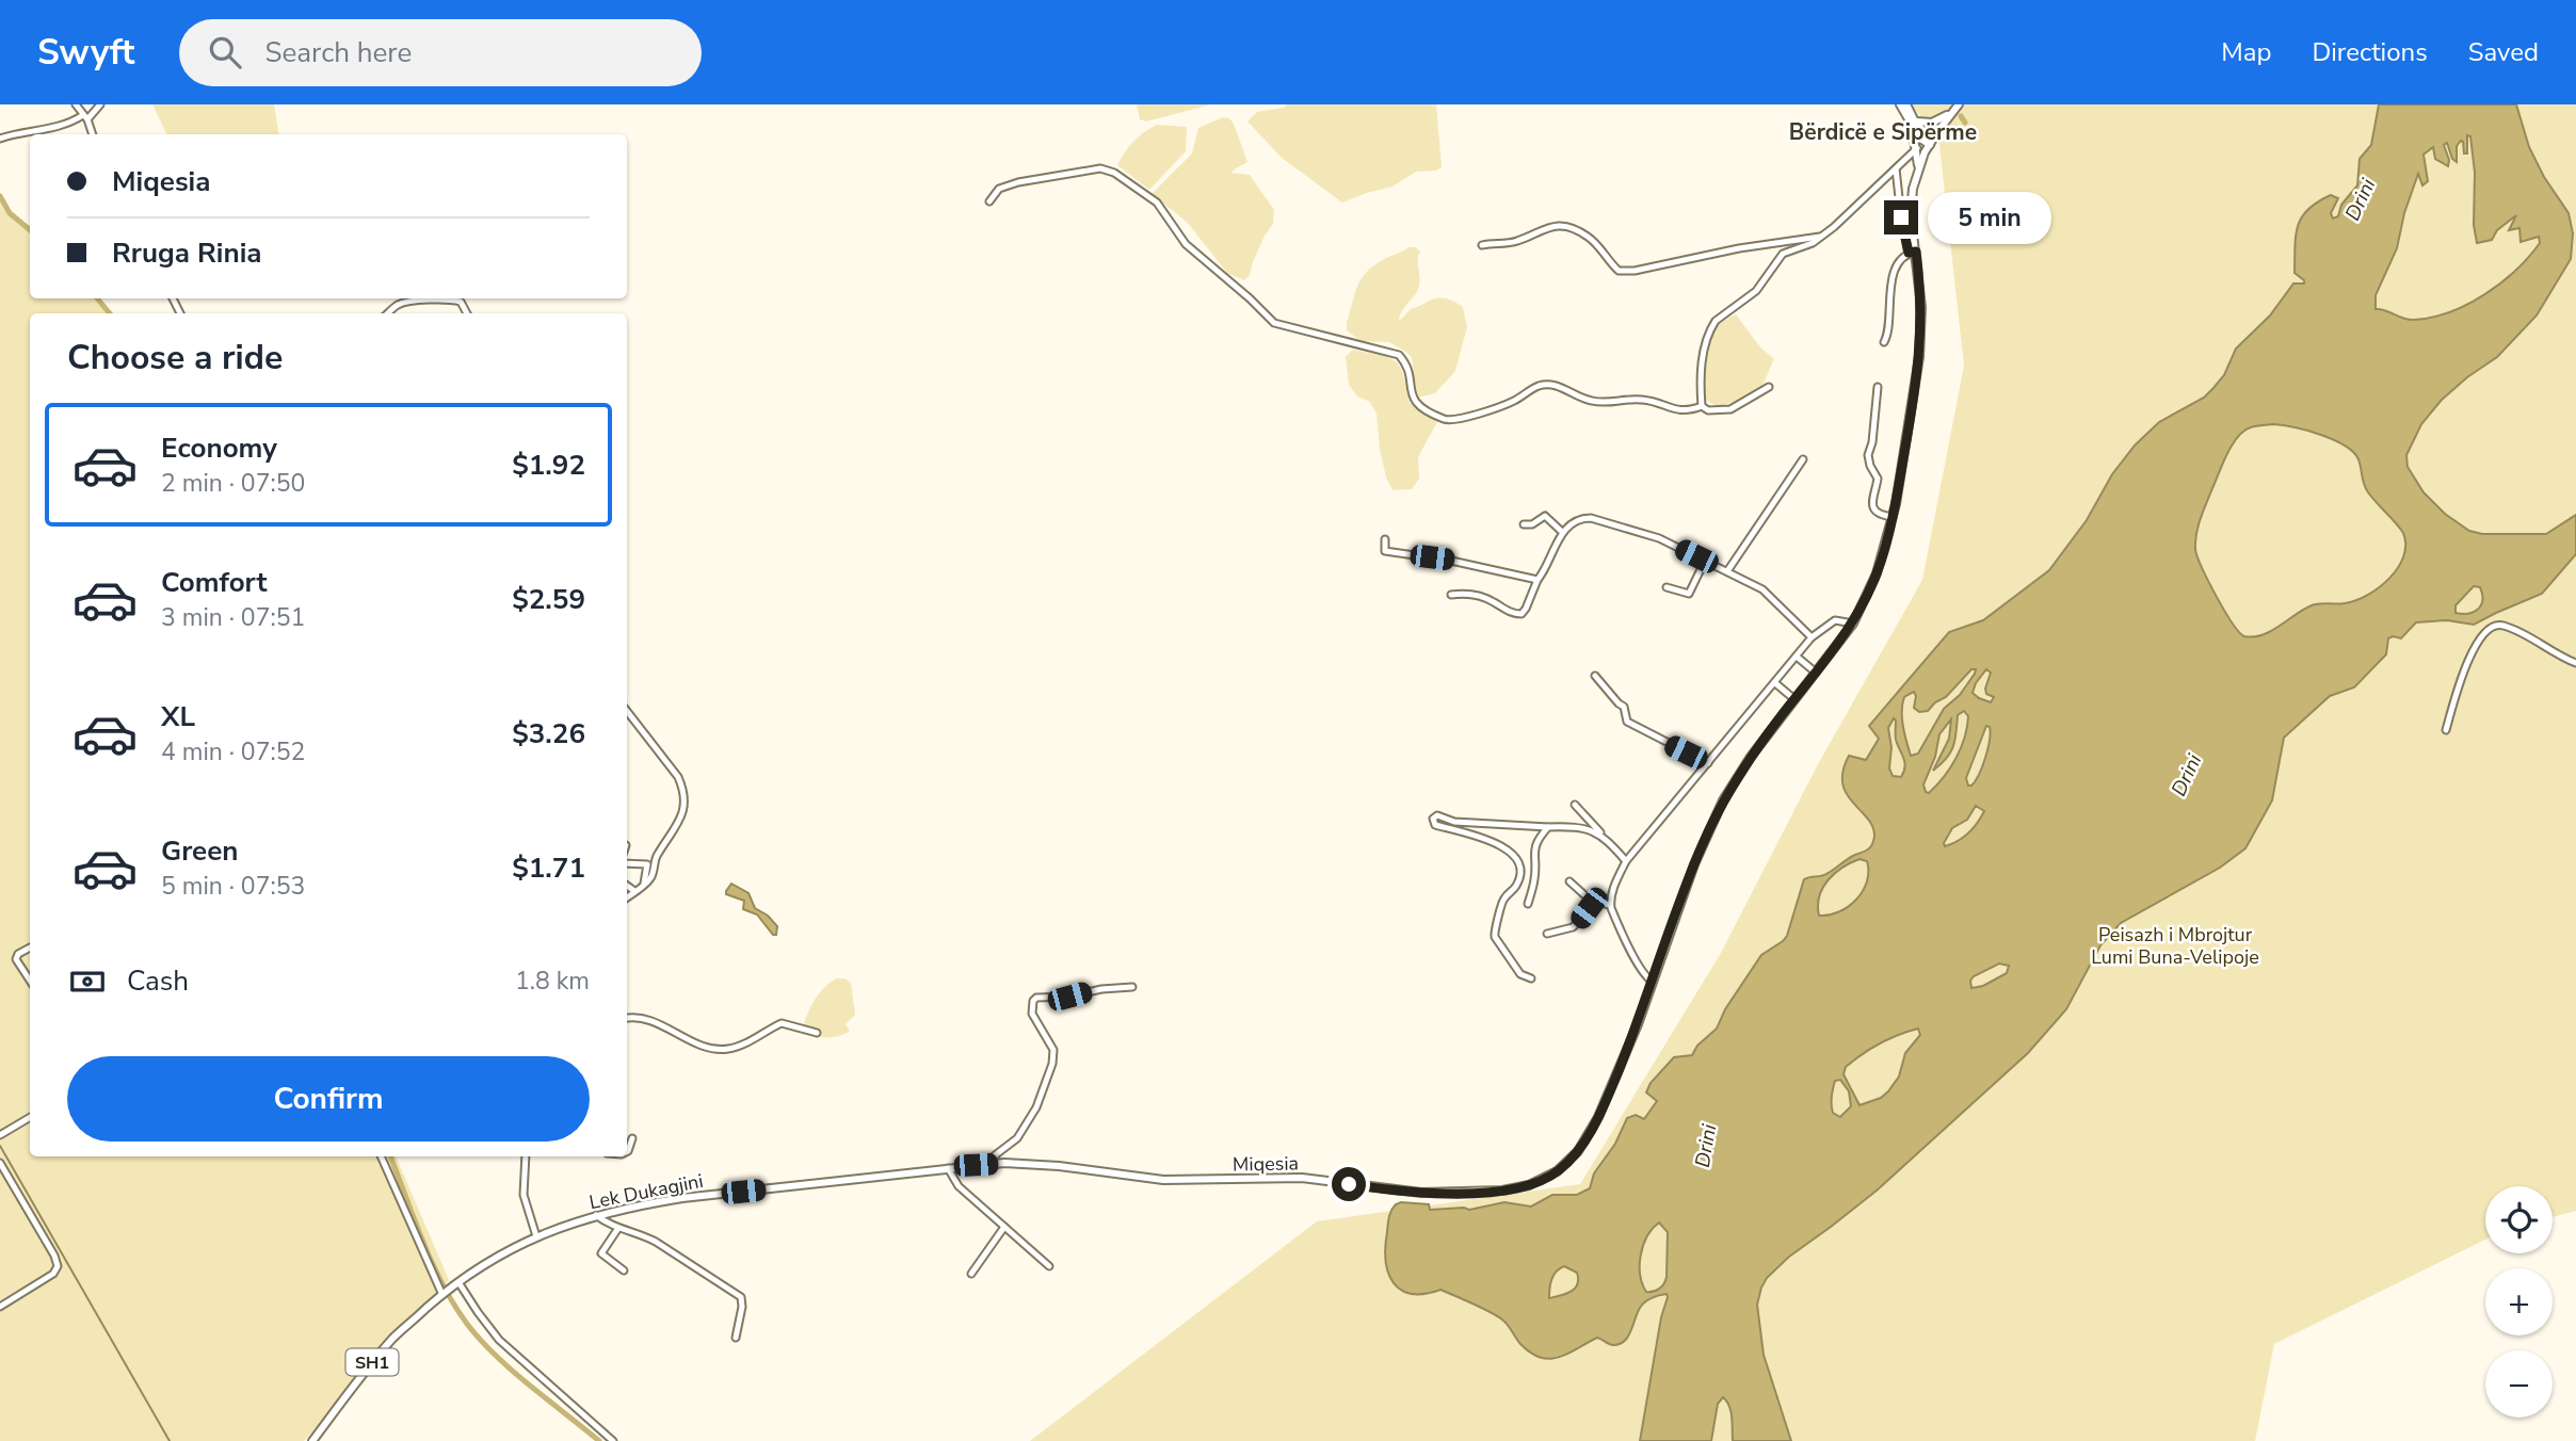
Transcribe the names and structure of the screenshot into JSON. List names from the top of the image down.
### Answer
{
  "streets": {
    "main road": ["Miqesia", "Lek Dukagjini", "SH1"]
  },
  "crossings": [
    ["Miqesia", "Lek Dukagjini"],
    ["Miqesia", "SH1"],
    ["Lek Dukagjini", "SH1"]
  ],
  "districts": ["Bërdicë e Sipërme"],
  "water": ["Drini"],
  "parks": ["Peisazh i Mbrojtur Lumi Buna-Velipoje"],
  "page": {
    "header": "Swyft",
    "search": "Search here",
    "nav": ["Map", "Directions", "Saved"],
    "banner": ["Miqesia", "Rruga Rinia"],
    "bubble": "5 min",
    "heading": "Choose a ride",
    "list": [
      {
        "name": "Economy",
        "note": "2 min · 07:50",
        "value": "$1.92"
      },
      {
        "name": "Comfort",
        "note": "3 min · 07:51",
        "value": "$2.59"
      },
      {
        "name": "XL",
        "note": "4 min · 07:52",
        "value": "$3.26"
      },
      {
        "name": "Green",
        "note": "5 min · 07:53",
        "value": "$1.71"
      }
    ],
    "pay": ["Cash", "1.8 km"],
    "buttons": "Confirm",
    "map_buttons": ["+", "−"]
  }
}
